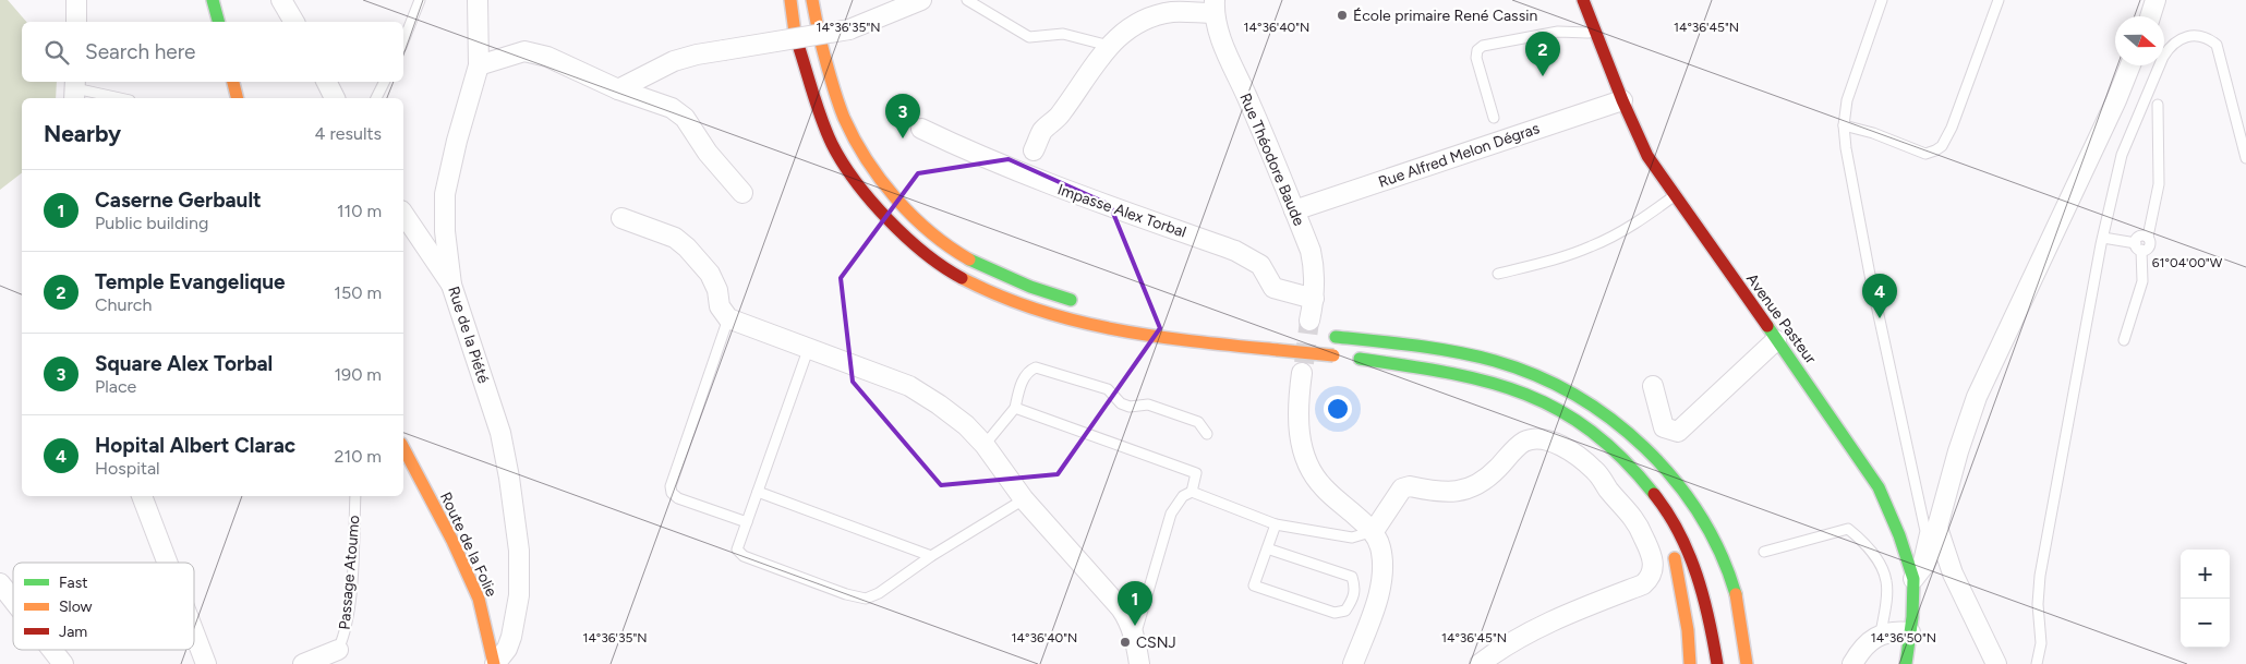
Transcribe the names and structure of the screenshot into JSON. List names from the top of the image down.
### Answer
{
  "streets": {
    "main road": ["Avenue Pasteur", "Route de la Folie"],
    "street": [
      "Rue Alfred Melon Dégras",
      "Rue Théodore Baude",
      "Impasse Alex Torbal",
      "Rue de la Piété"
    ],
    "lane": ["Passage Atoumo"]
  },
  "crossings": [
    ["Rue Alfred Melon Dégras", "Rue Théodore Baude"],
    ["Rue Alfred Melon Dégras", "Avenue Pasteur"],
    ["Rue Théodore Baude", "Impasse Alex Torbal"],
    ["Rue de la Piété", "Route de la Folie"]
  ],
  "places": ["École primaire René Cassin", "CSNJ"],
  "legend": ["Fast", "Slow", "Jam"],
  "north": "right",
  "page": {
    "search": "Search here",
    "pins": [
      "2",
      "3",
      "4",
      "1"
    ],
    "heading": ["Nearby", "4 results"],
    "list": [
      {
        "mark": "1",
        "name": "Caserne Gerbault",
        "note": "Public building",
        "value": "110 m"
      },
      {
        "mark": "2",
        "name": "Temple Evangelique",
        "note": "Church",
        "value": "150 m"
      },
      {
        "mark": "3",
        "name": "Square Alex Torbal",
        "note": "Place",
        "value": "190 m"
      },
      {
        "mark": "4",
        "name": "Hopital Albert Clarac",
        "note": "Hospital",
        "value": "210 m"
      }
    ],
    "map_buttons": ["+", "−"]
  },
  "coordinates": [
    "14°36'35\"N",
    "14°36'40\"N",
    "14°36'45\"N",
    "61°04'00\"W",
    "14°36'50\"N"
  ]
}
